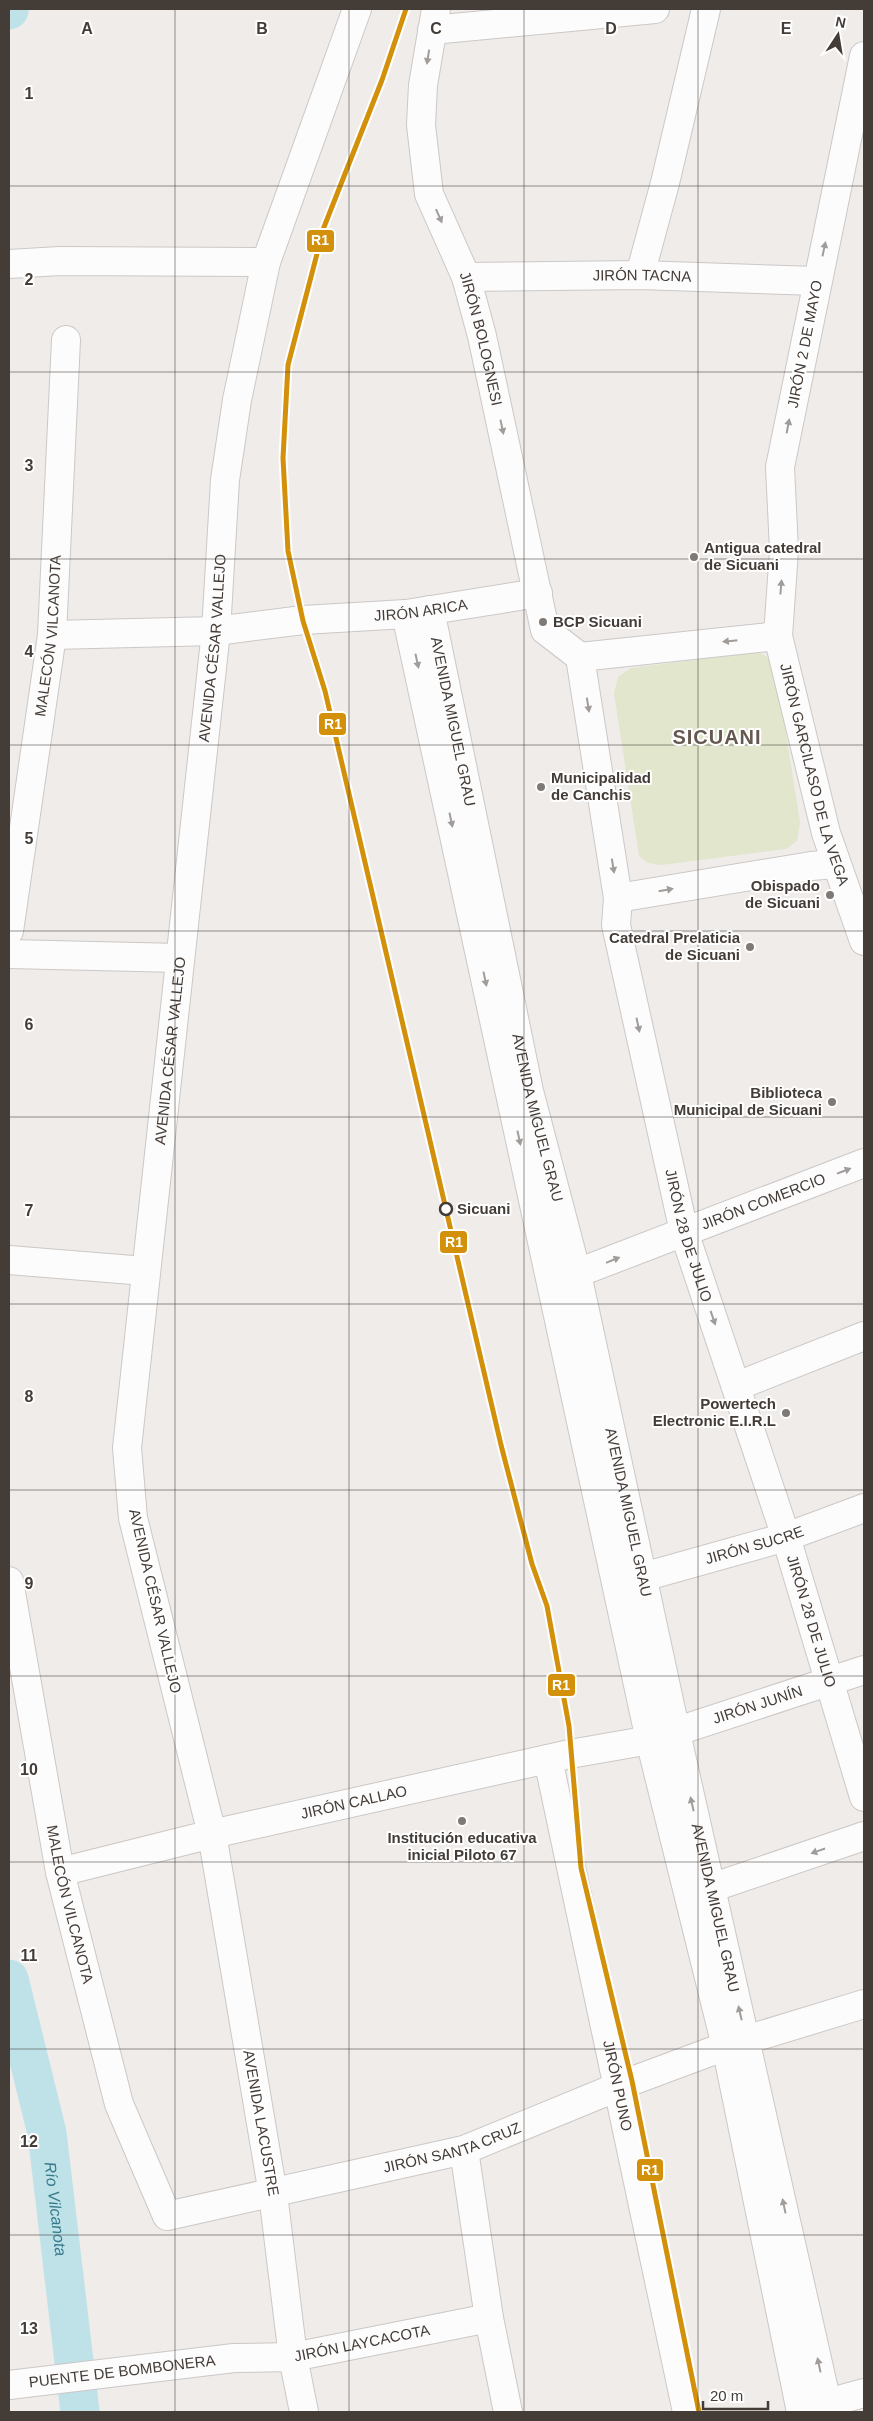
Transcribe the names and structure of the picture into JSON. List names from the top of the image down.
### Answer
{
  "streets": {
    "street": [
      "JIRÓN TACNA",
      "JIRÓN BOLOGNESI",
      "JIRÓN 2 DE MAYO",
      "JIRÓN ARICA",
      "MALECÓN VILCANOTA",
      "AVENIDA CÉSAR VALLEJO",
      "AVENIDA MIGUEL GRAU",
      "JIRÓN GARCILASO DE LA VEGA",
      "JIRÓN COMERCIO",
      "JIRÓN 28 DE JULIO",
      "JIRÓN SUCRE",
      "JIRÓN JUNÍN",
      "JIRÓN CALLAO",
      "JIRÓN PUNO",
      "AVENIDA LACUSTRE",
      "JIRÓN SANTA CRUZ",
      "JIRÓN LAYCACOTA",
      "PUENTE DE BOMBONERA"
    ]
  },
  "crossings": [
    ["JIRÓN TACNA", "JIRÓN BOLOGNESI"],
    ["JIRÓN TACNA", "JIRÓN 2 DE MAYO"],
    ["JIRÓN BOLOGNESI", "JIRÓN ARICA"],
    ["JIRÓN BOLOGNESI", "JIRÓN 28 DE JULIO"],
    ["JIRÓN 2 DE MAYO", "JIRÓN GARCILASO DE LA VEGA"],
    ["JIRÓN ARICA", "MALECÓN VILCANOTA"],
    ["JIRÓN ARICA", "AVENIDA CÉSAR VALLEJO"],
    ["JIRÓN ARICA", "AVENIDA MIGUEL GRAU"],
    ["MALECÓN VILCANOTA", "JIRÓN CALLAO"],
    ["MALECÓN VILCANOTA", "JIRÓN SANTA CRUZ"],
    ["AVENIDA CÉSAR VALLEJO", "JIRÓN CALLAO"],
    ["AVENIDA CÉSAR VALLEJO", "AVENIDA LACUSTRE"],
    ["AVENIDA MIGUEL GRAU", "JIRÓN COMERCIO"],
    ["AVENIDA MIGUEL GRAU", "JIRÓN SUCRE"],
    ["AVENIDA MIGUEL GRAU", "JIRÓN JUNÍN"],
    ["AVENIDA MIGUEL GRAU", "JIRÓN CALLAO"],
    ["AVENIDA MIGUEL GRAU", "JIRÓN SANTA CRUZ"],
    ["JIRÓN COMERCIO", "JIRÓN 28 DE JULIO"],
    ["JIRÓN 28 DE JULIO", "JIRÓN SUCRE"],
    ["JIRÓN 28 DE JULIO", "JIRÓN JUNÍN"],
    ["JIRÓN JUNÍN", "JIRÓN CALLAO"],
    ["JIRÓN CALLAO", "JIRÓN PUNO"],
    ["JIRÓN CALLAO", "AVENIDA LACUSTRE"],
    ["JIRÓN PUNO", "JIRÓN SANTA CRUZ"],
    ["AVENIDA LACUSTRE", "JIRÓN SANTA CRUZ"],
    ["AVENIDA LACUSTRE", "JIRÓN LAYCACOTA"],
    ["JIRÓN LAYCACOTA", "PUENTE DE BOMBONERA"]
  ],
  "one_way": ["JIRÓN BOLOGNESI", "JIRÓN 28 DE JULIO"],
  "districts": ["SICUANI"],
  "water": ["Río Vilcanota"],
  "places": [
    "Antigua catedral de Sicuani",
    "BCP Sicuani",
    "Municipalidad de Canchis",
    "Obispado de Sicuani",
    "Catedral Prelaticia de Sicuani",
    "Biblioteca Municipal de Sicuani",
    "Sicuani",
    "Powertech Electronic E.I.R.L",
    "Institución educativa inicial Piloto 67"
  ],
  "lines": ["transit line R1"],
  "scale_bar": "20 m",
  "north": "top",
  "grid": {
    "columns": [
      "A",
      "B",
      "C",
      "D",
      "E"
    ],
    "rows": [
      "1",
      "2",
      "3",
      "4",
      "5",
      "6",
      "7",
      "8",
      "9",
      "10",
      "11",
      "12",
      "13"
    ]
  }
}
